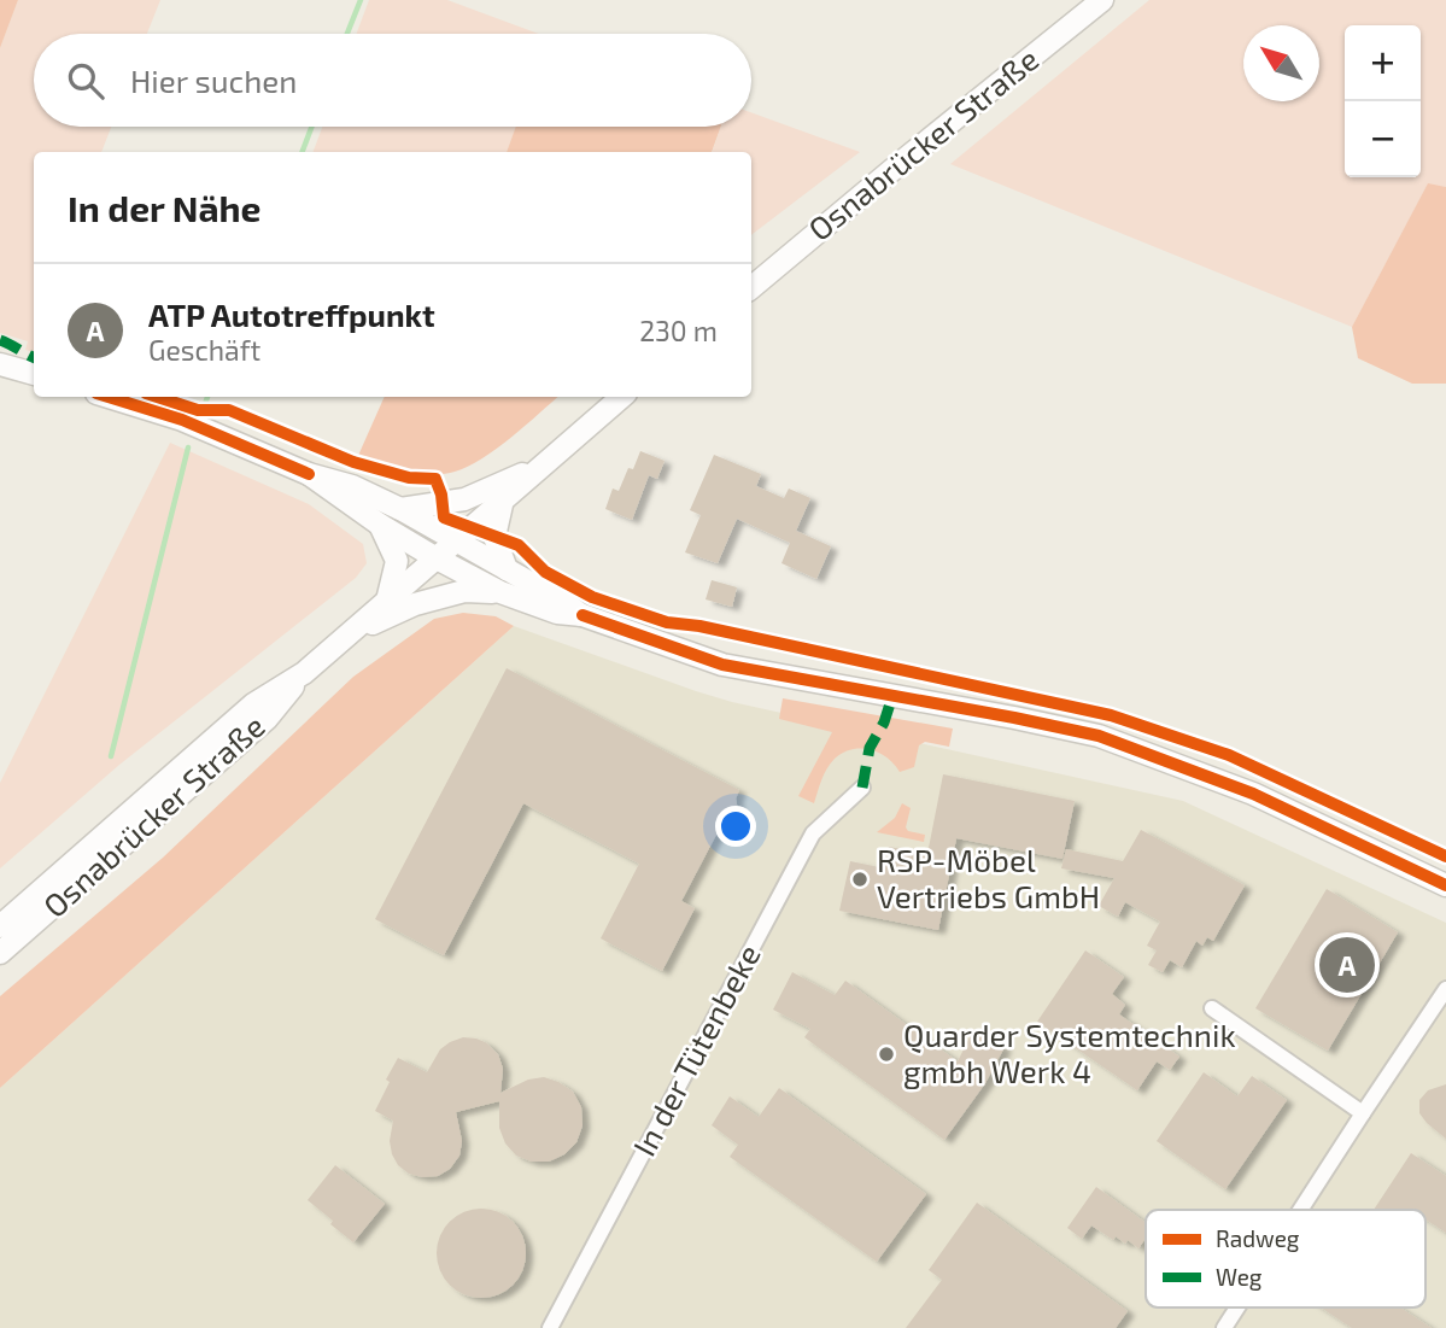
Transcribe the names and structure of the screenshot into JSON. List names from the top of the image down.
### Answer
{
  "streets": {
    "main road": ["Osnabrücker Straße"],
    "street": ["In der Tütenbeke"]
  },
  "places": ["RSP-Möbel Vertriebs GmbH", "Quarder Systemtechnik gmbh Werk 4"],
  "legend": ["Radweg", "Weg"],
  "north": "top left",
  "page": {
    "map_buttons": ["+", "−"],
    "search": "Hier suchen",
    "heading": "In der Nähe",
    "list": [
      {
        "mark": "A",
        "name": "ATP Autotreffpunkt",
        "note": "Geschäft",
        "value": "230 m"
      }
    ],
    "pins": "A"
  }
}
